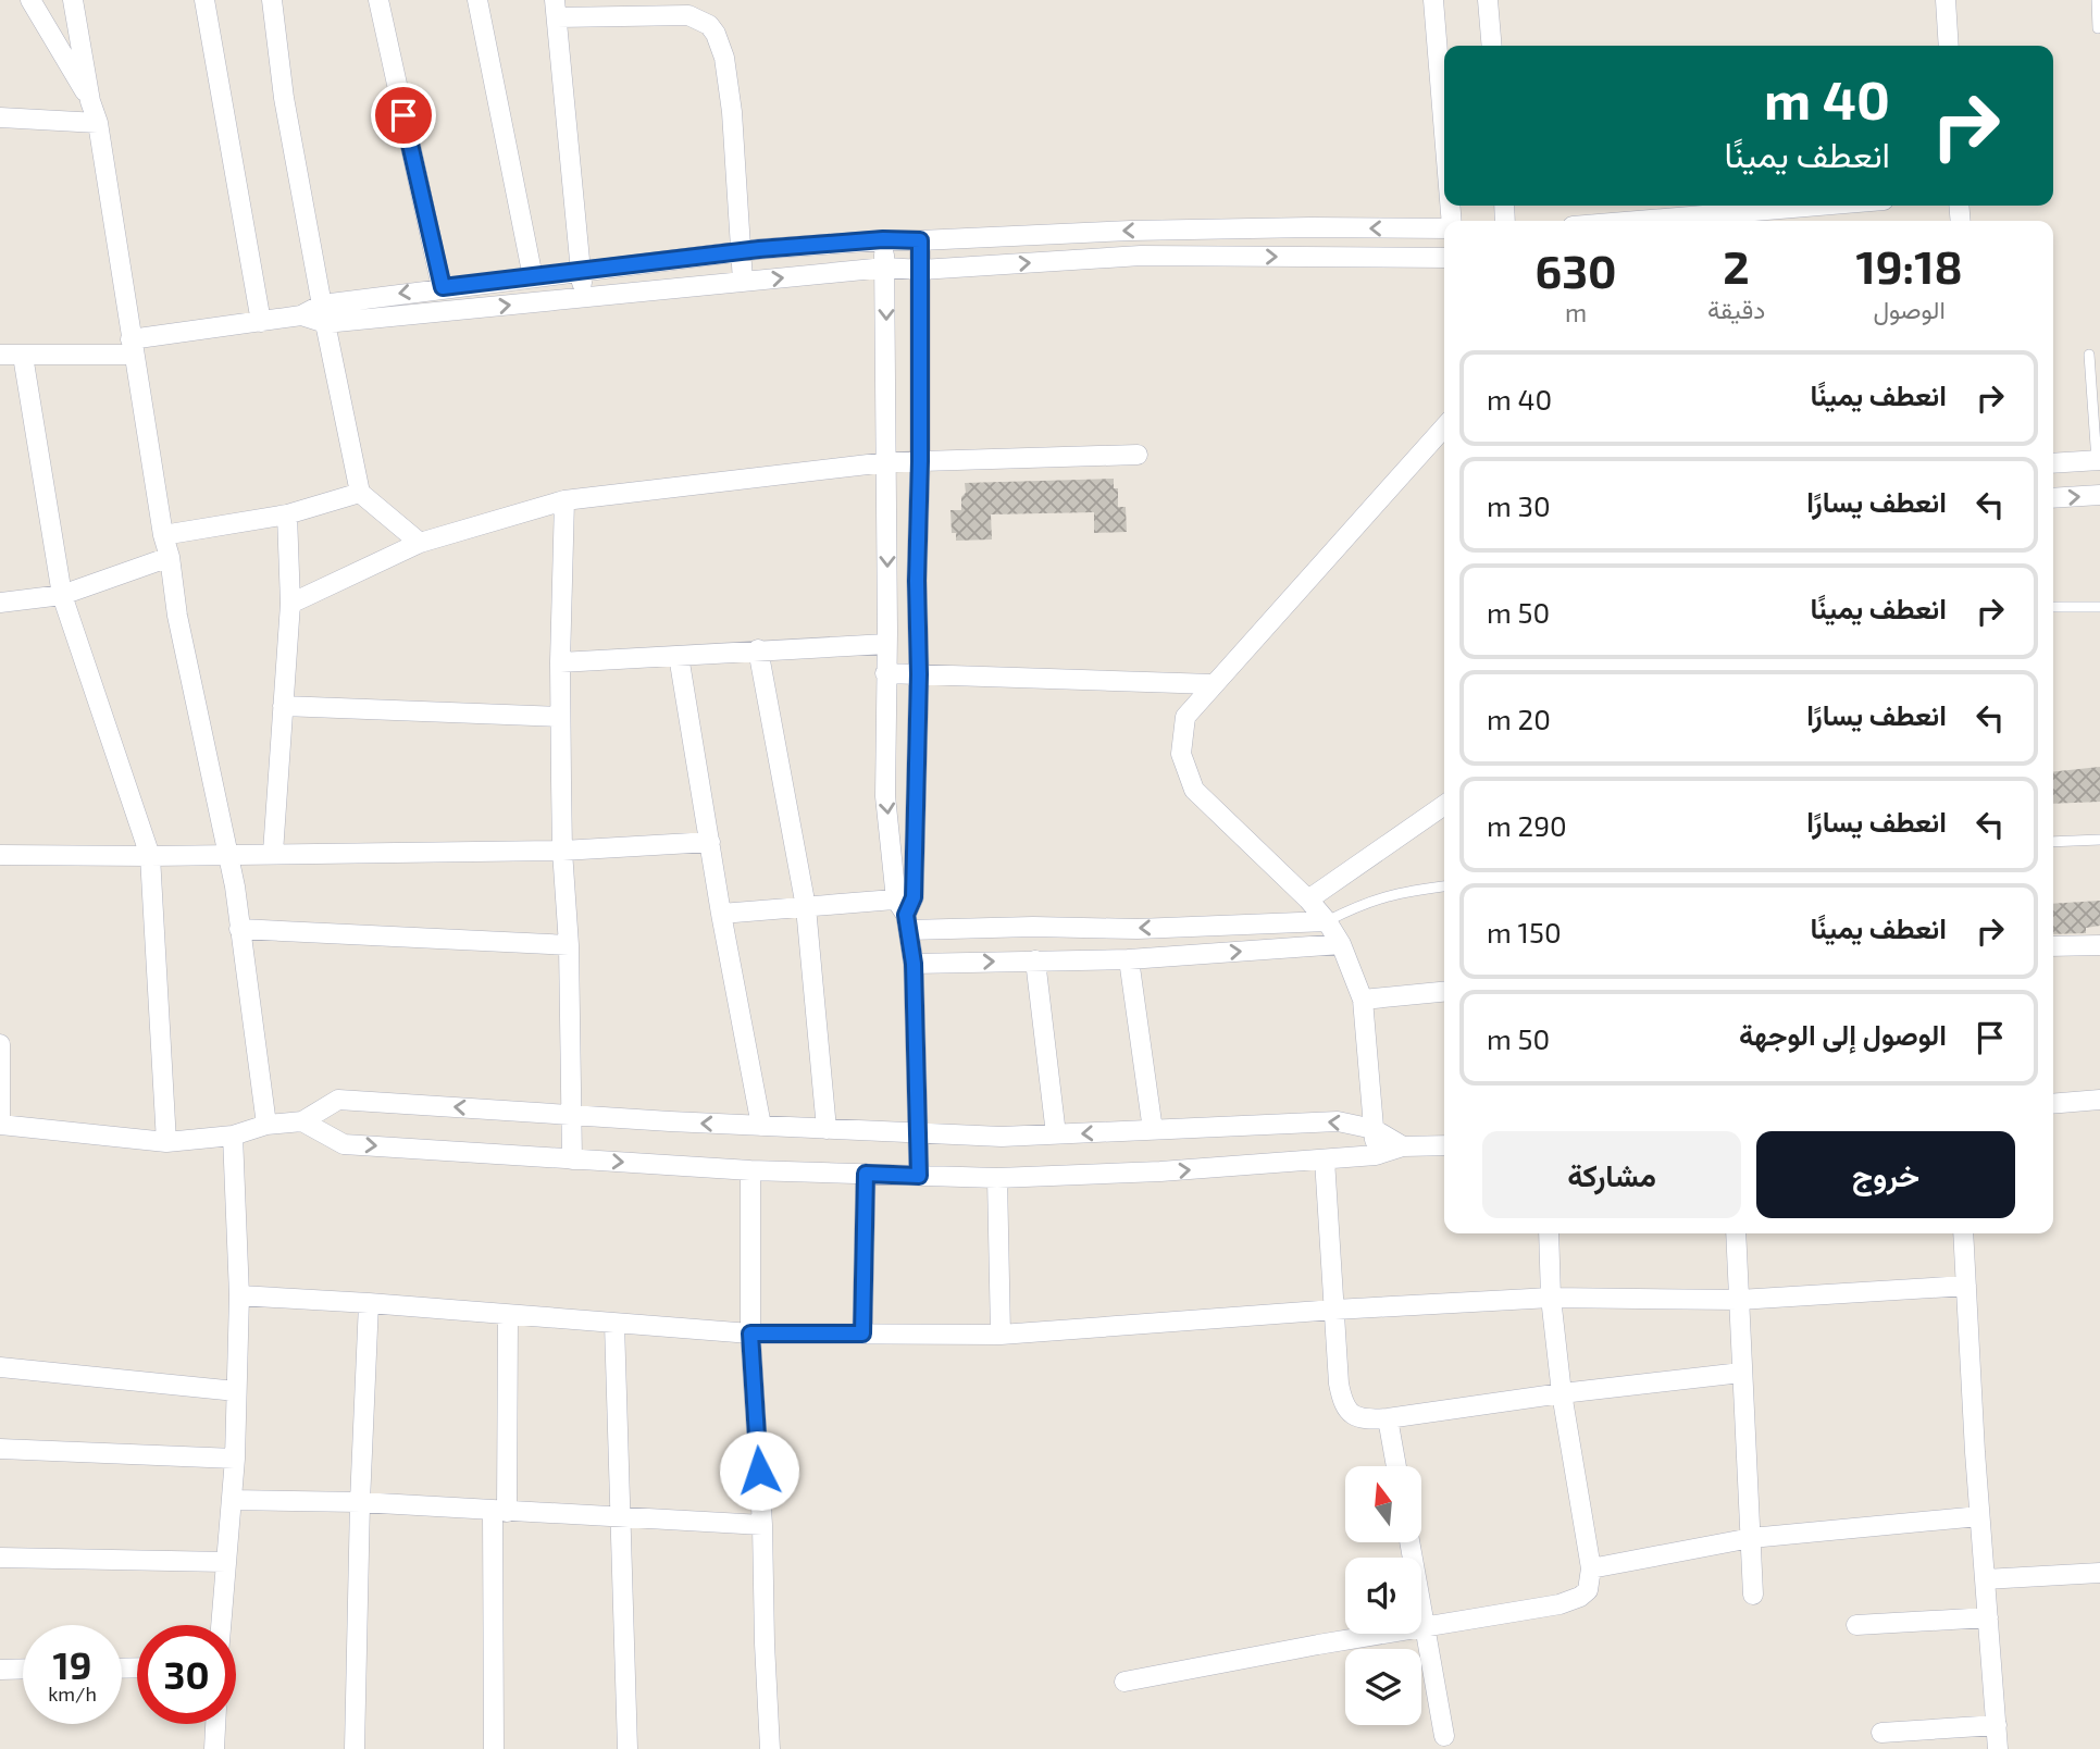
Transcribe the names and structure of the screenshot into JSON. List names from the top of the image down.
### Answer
{
  "north": "top",
  "page": {
    "turn": ["40 m", "انعطف يمينًا"],
    "eta": [
      "19:18",
      "الوصول",
      "2",
      "دقيقة",
      "630",
      "m"
    ],
    "list": [
      {
        "name": "انعطف يمينًا",
        "value": "40 m"
      },
      {
        "name": "انعطف يسارًا",
        "value": "30 m"
      },
      {
        "name": "انعطف يمينًا",
        "value": "50 m"
      },
      {
        "name": "انعطف يسارًا",
        "value": "20 m"
      },
      {
        "name": "انعطف يسارًا",
        "value": "290 m"
      },
      {
        "name": "انعطف يمينًا",
        "value": "150 m"
      },
      {
        "name": "الوصول إلى الوجهة",
        "value": "50 m"
      }
    ],
    "buttons": ["خروج", "مشاركة"],
    "speed": "19 km/h",
    "limit": "30"
  }
}
